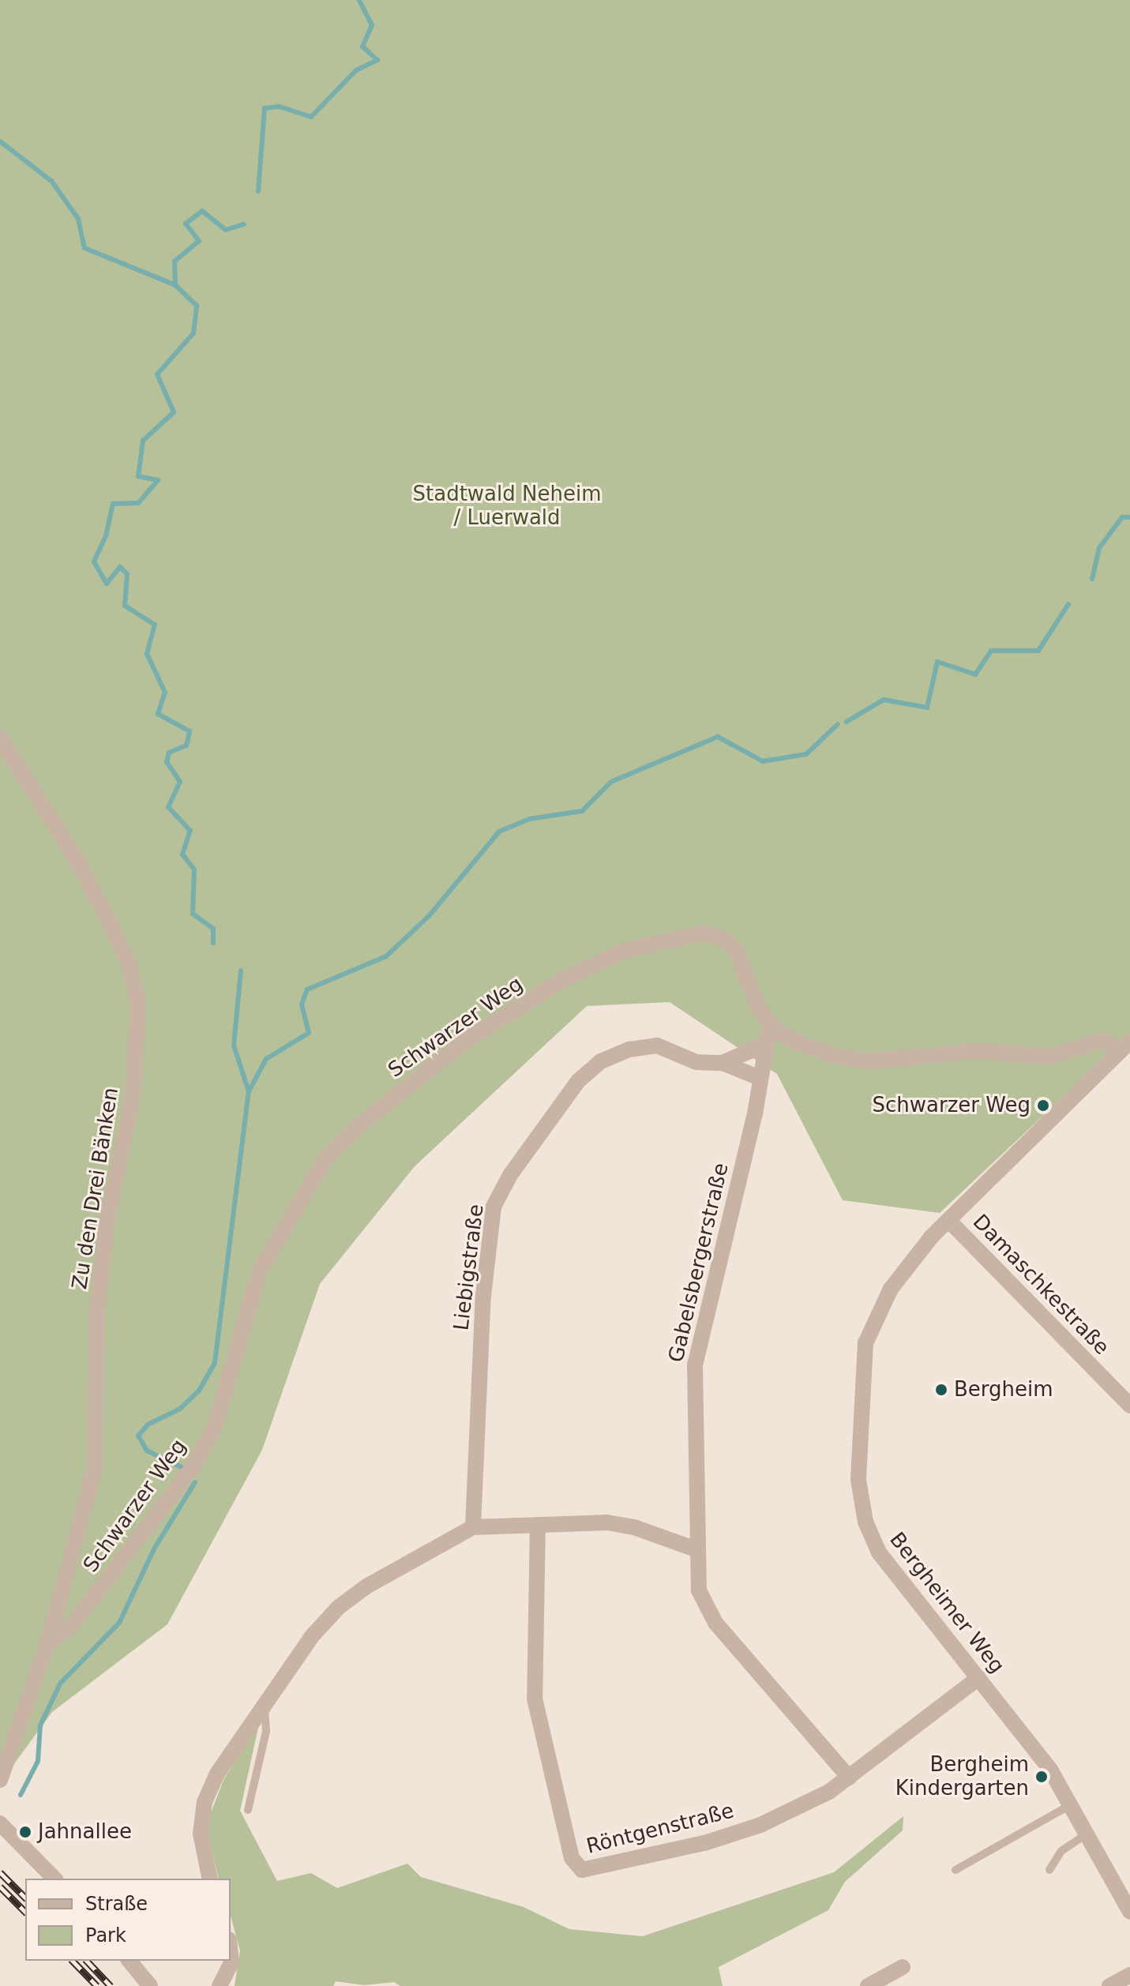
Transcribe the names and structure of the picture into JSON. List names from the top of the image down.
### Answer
{
  "streets": {
    "street": [
      "Schwarzer Weg",
      "Zu den Drei Bänken",
      "Gabelsbergerstraße",
      "Liebigstraße",
      "Damaschkestraße",
      "Bergheimer Weg",
      "Röntgenstraße"
    ]
  },
  "crossings": [
    ["Schwarzer Weg", "Zu den Drei Bänken"],
    ["Schwarzer Weg", "Gabelsbergerstraße"],
    ["Gabelsbergerstraße", "Liebigstraße"],
    ["Gabelsbergerstraße", "Röntgenstraße"],
    ["Damaschkestraße", "Bergheimer Weg"],
    ["Bergheimer Weg", "Röntgenstraße"]
  ],
  "parks": ["Stadtwald Neheim / Luerwald"],
  "places": [
    "Schwarzer Weg",
    "Bergheim",
    "Bergheim Kindergarten",
    "Jahnallee"
  ],
  "legend": ["Straße", "Park"]
}
